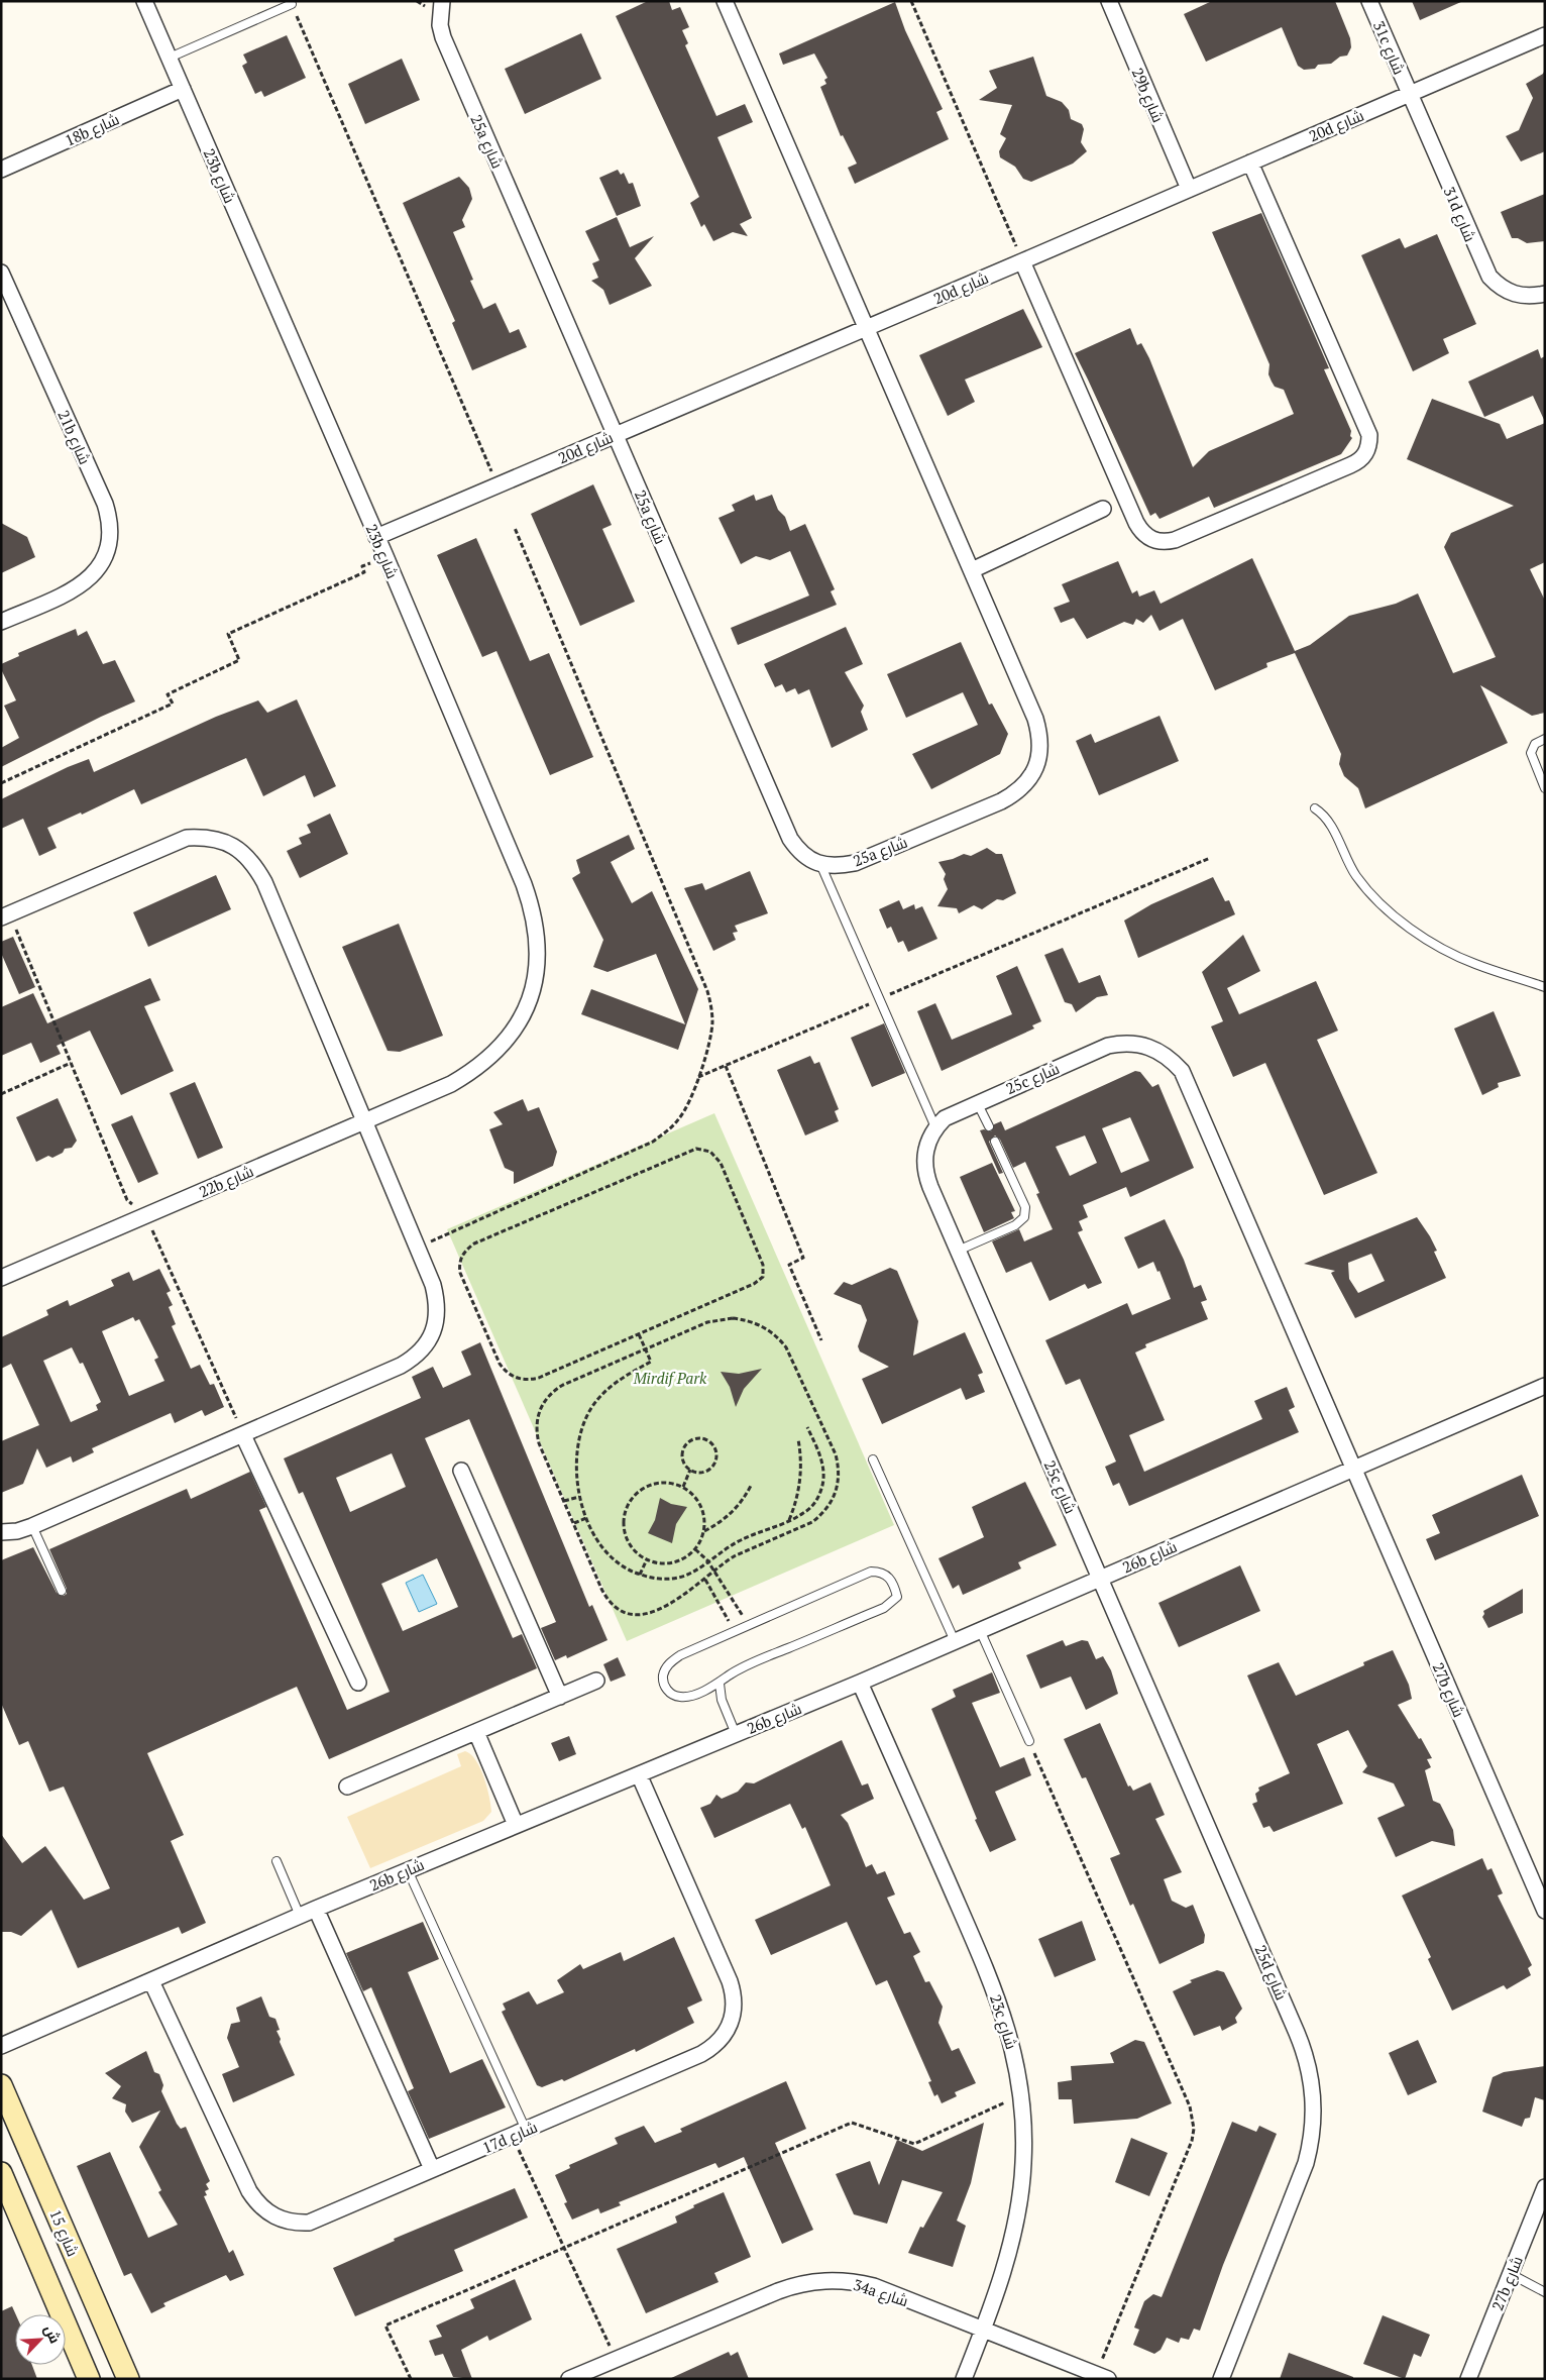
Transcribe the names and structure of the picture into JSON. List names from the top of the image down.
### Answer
{
  "streets": {
    "street": [
      "31c شارع",
      "29b شارع",
      "20d شارع",
      "18b شارع",
      "25a شارع",
      "23b شارع",
      "31d شارع",
      "21b شارع",
      "25c شارع",
      "22b شارع",
      "26b شارع",
      "27b شارع",
      "25d شارع",
      "23c شارع",
      "17d شارع",
      "شارع 15",
      "34a شارع"
    ]
  },
  "crossings": [
    ["31c شارع", "20d شارع"],
    ["31c شارع", "31d شارع"],
    ["29b شارع", "20d شارع"],
    ["20d شارع", "25a شارع"],
    ["20d شارع", "23b شارع"],
    ["20d شارع", "31d شارع"],
    ["18b شارع", "23b شارع"],
    ["23b شارع", "22b شارع"],
    ["25c شارع", "26b شارع"],
    ["25c شارع", "27b شارع"],
    ["25c شارع", "25d شارع"],
    ["26b شارع", "27b شارع"],
    ["26b شارع", "25d شارع"],
    ["26b شارع", "23c شارع"],
    ["26b شارع", "17d شارع"],
    ["23c شارع", "34a شارع"]
  ],
  "parks": ["Mirdif Park"],
  "north": "top right"
}
